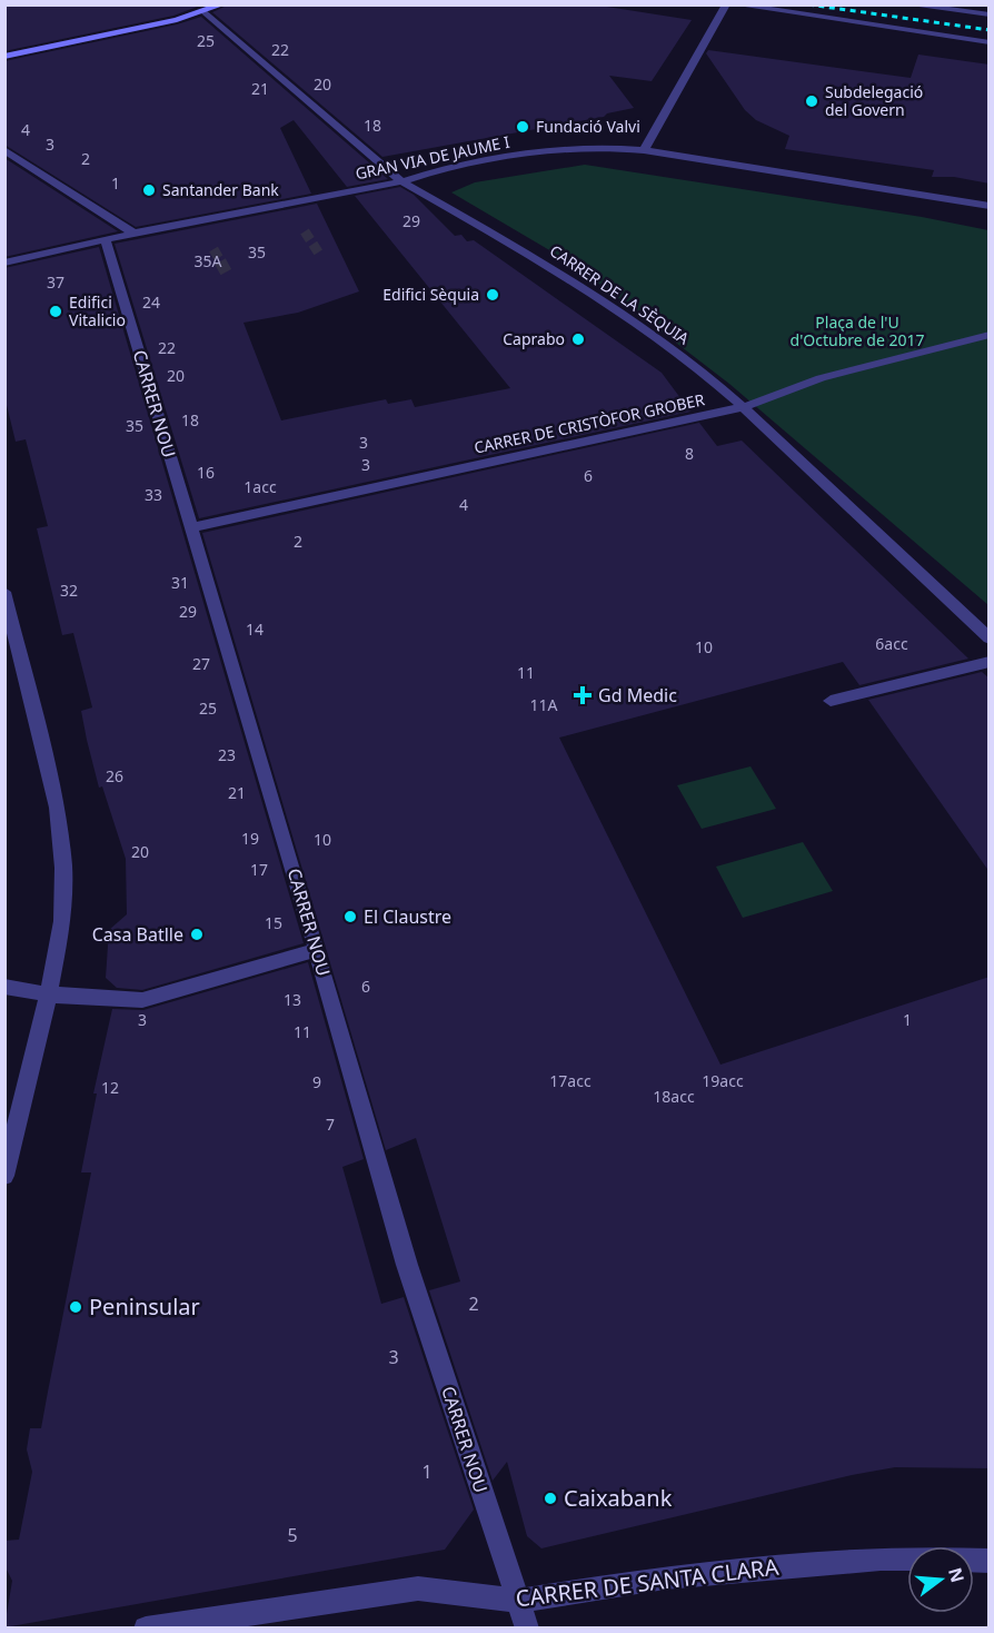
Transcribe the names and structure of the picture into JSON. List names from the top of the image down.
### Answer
{
  "streets": {
    "street": [
      "GRAN VIA DE JAUME I",
      "CARRER DE LA SÈQUIA",
      "CARRER NOU",
      "CARRER DE CRISTÒFOR GROBER",
      "CARRER DE SANTA CLARA"
    ]
  },
  "crossings": [
    ["GRAN VIA DE JAUME I", "CARRER DE LA SÈQUIA"],
    ["GRAN VIA DE JAUME I", "CARRER NOU"],
    ["CARRER DE LA SÈQUIA", "CARRER DE CRISTÒFOR GROBER"],
    ["CARRER NOU", "CARRER DE CRISTÒFOR GROBER"],
    ["CARRER NOU", "CARRER DE SANTA CLARA"]
  ],
  "parks": ["Plaça de l'U d'Octubre de 2017"],
  "places": {
    "other": [
      "Subdelegació del Govern",
      "Fundació Valvi",
      "Santander Bank",
      "Edifici Sèquia",
      "Edifici Vitalicio",
      "Caprabo",
      "El Claustre",
      "Casa Batlle",
      "Peninsular",
      "Caixabank"
    ],
    "health": ["Gd Medic"]
  },
  "house_numbers": [
    "25",
    "22",
    "20",
    "21",
    "18",
    "4",
    "3",
    "2",
    "1",
    "29",
    "35",
    "35A",
    "37",
    "24",
    "22",
    "20",
    "18",
    "35",
    "3",
    "8",
    "3",
    "16",
    "6",
    "1acc",
    "33",
    "4",
    "2",
    "31",
    "32",
    "29",
    "14",
    "6acc",
    "10",
    "27",
    "11",
    "11A",
    "25",
    "23",
    "26",
    "21",
    "19",
    "10",
    "20",
    "17",
    "15",
    "6",
    "13",
    "3",
    "1",
    "11",
    "17acc",
    "19acc",
    "9",
    "12",
    "18acc",
    "7",
    "2",
    "3",
    "1",
    "5"
  ],
  "north": "right"
}
